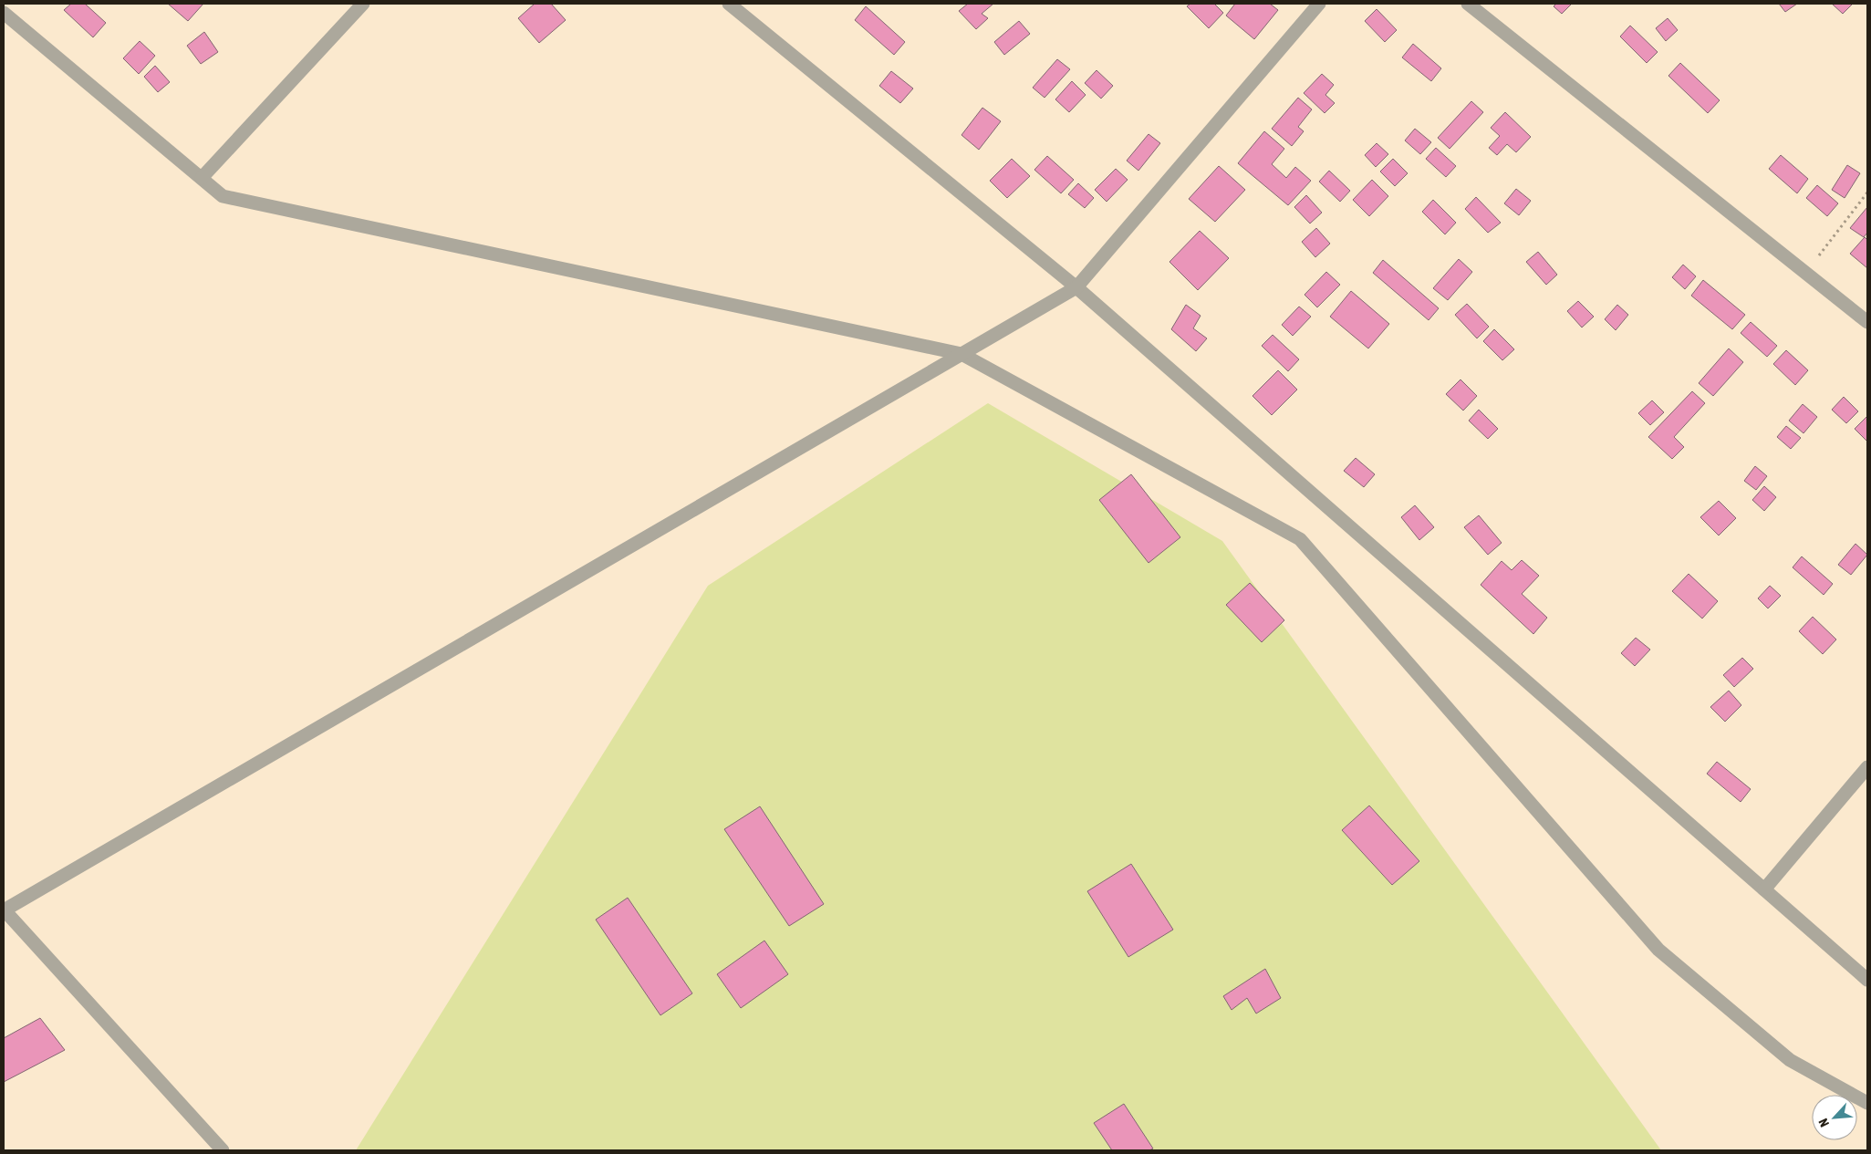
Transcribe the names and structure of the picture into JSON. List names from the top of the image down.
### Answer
{
  "north": "bottom left"
}
